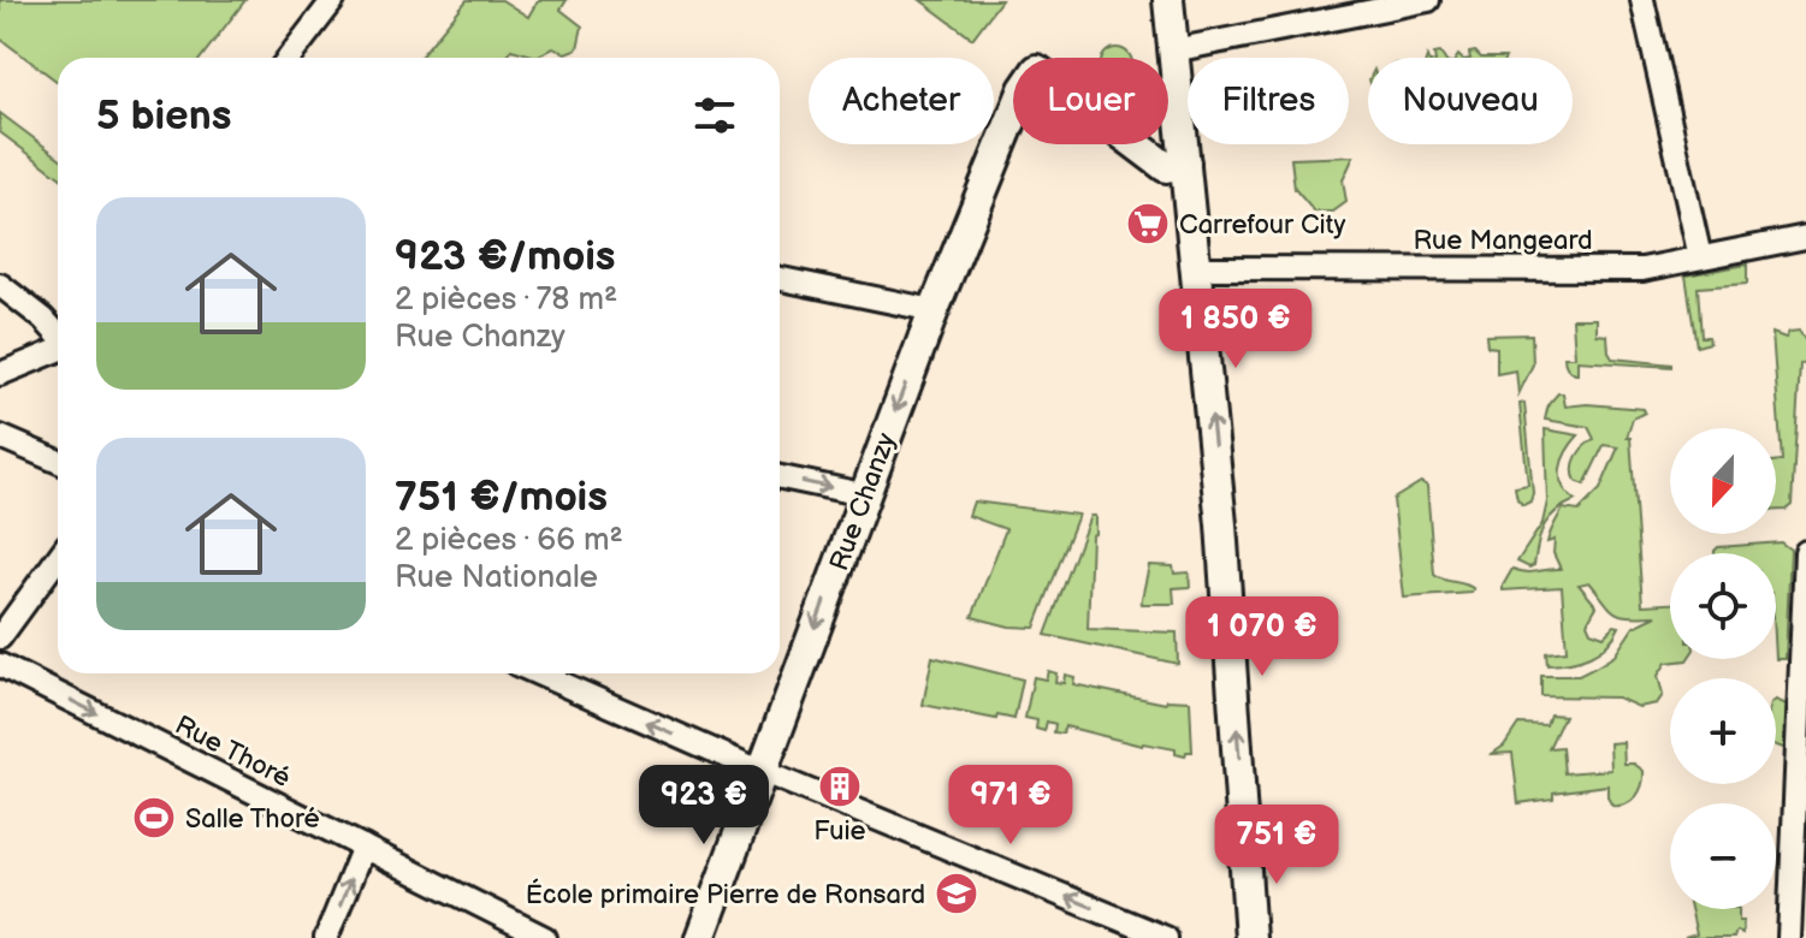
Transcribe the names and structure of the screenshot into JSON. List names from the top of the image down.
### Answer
{
  "streets": {
    "main road": ["Rue Chanzy"],
    "street": ["Rue Mangeard", "Rue Thoré"]
  },
  "one_way": ["Rue Chanzy", "Rue Thoré"],
  "places": {
    "supermarket": ["Carrefour City"],
    "building": ["Fuie"],
    "sports": ["Salle Thoré"],
    "school or university": ["École primaire Pierre de Ronsard"]
  },
  "north": "bottom",
  "page": {
    "chip": [
      "Acheter",
      "Louer",
      "Filtres",
      "Nouveau"
    ],
    "heading": "5 biens",
    "list": [
      {
        "name": "923 €/mois",
        "note": "2 pièces · 78 m² · Rue Chanzy"
      },
      {
        "name": "751 €/mois",
        "note": "2 pièces · 66 m² · Rue Nationale"
      }
    ],
    "price": [
      "1 850 €",
      "1 070 €",
      "923 €",
      "971 €",
      "751 €"
    ],
    "map_buttons": ["+", "−"]
  }
}
